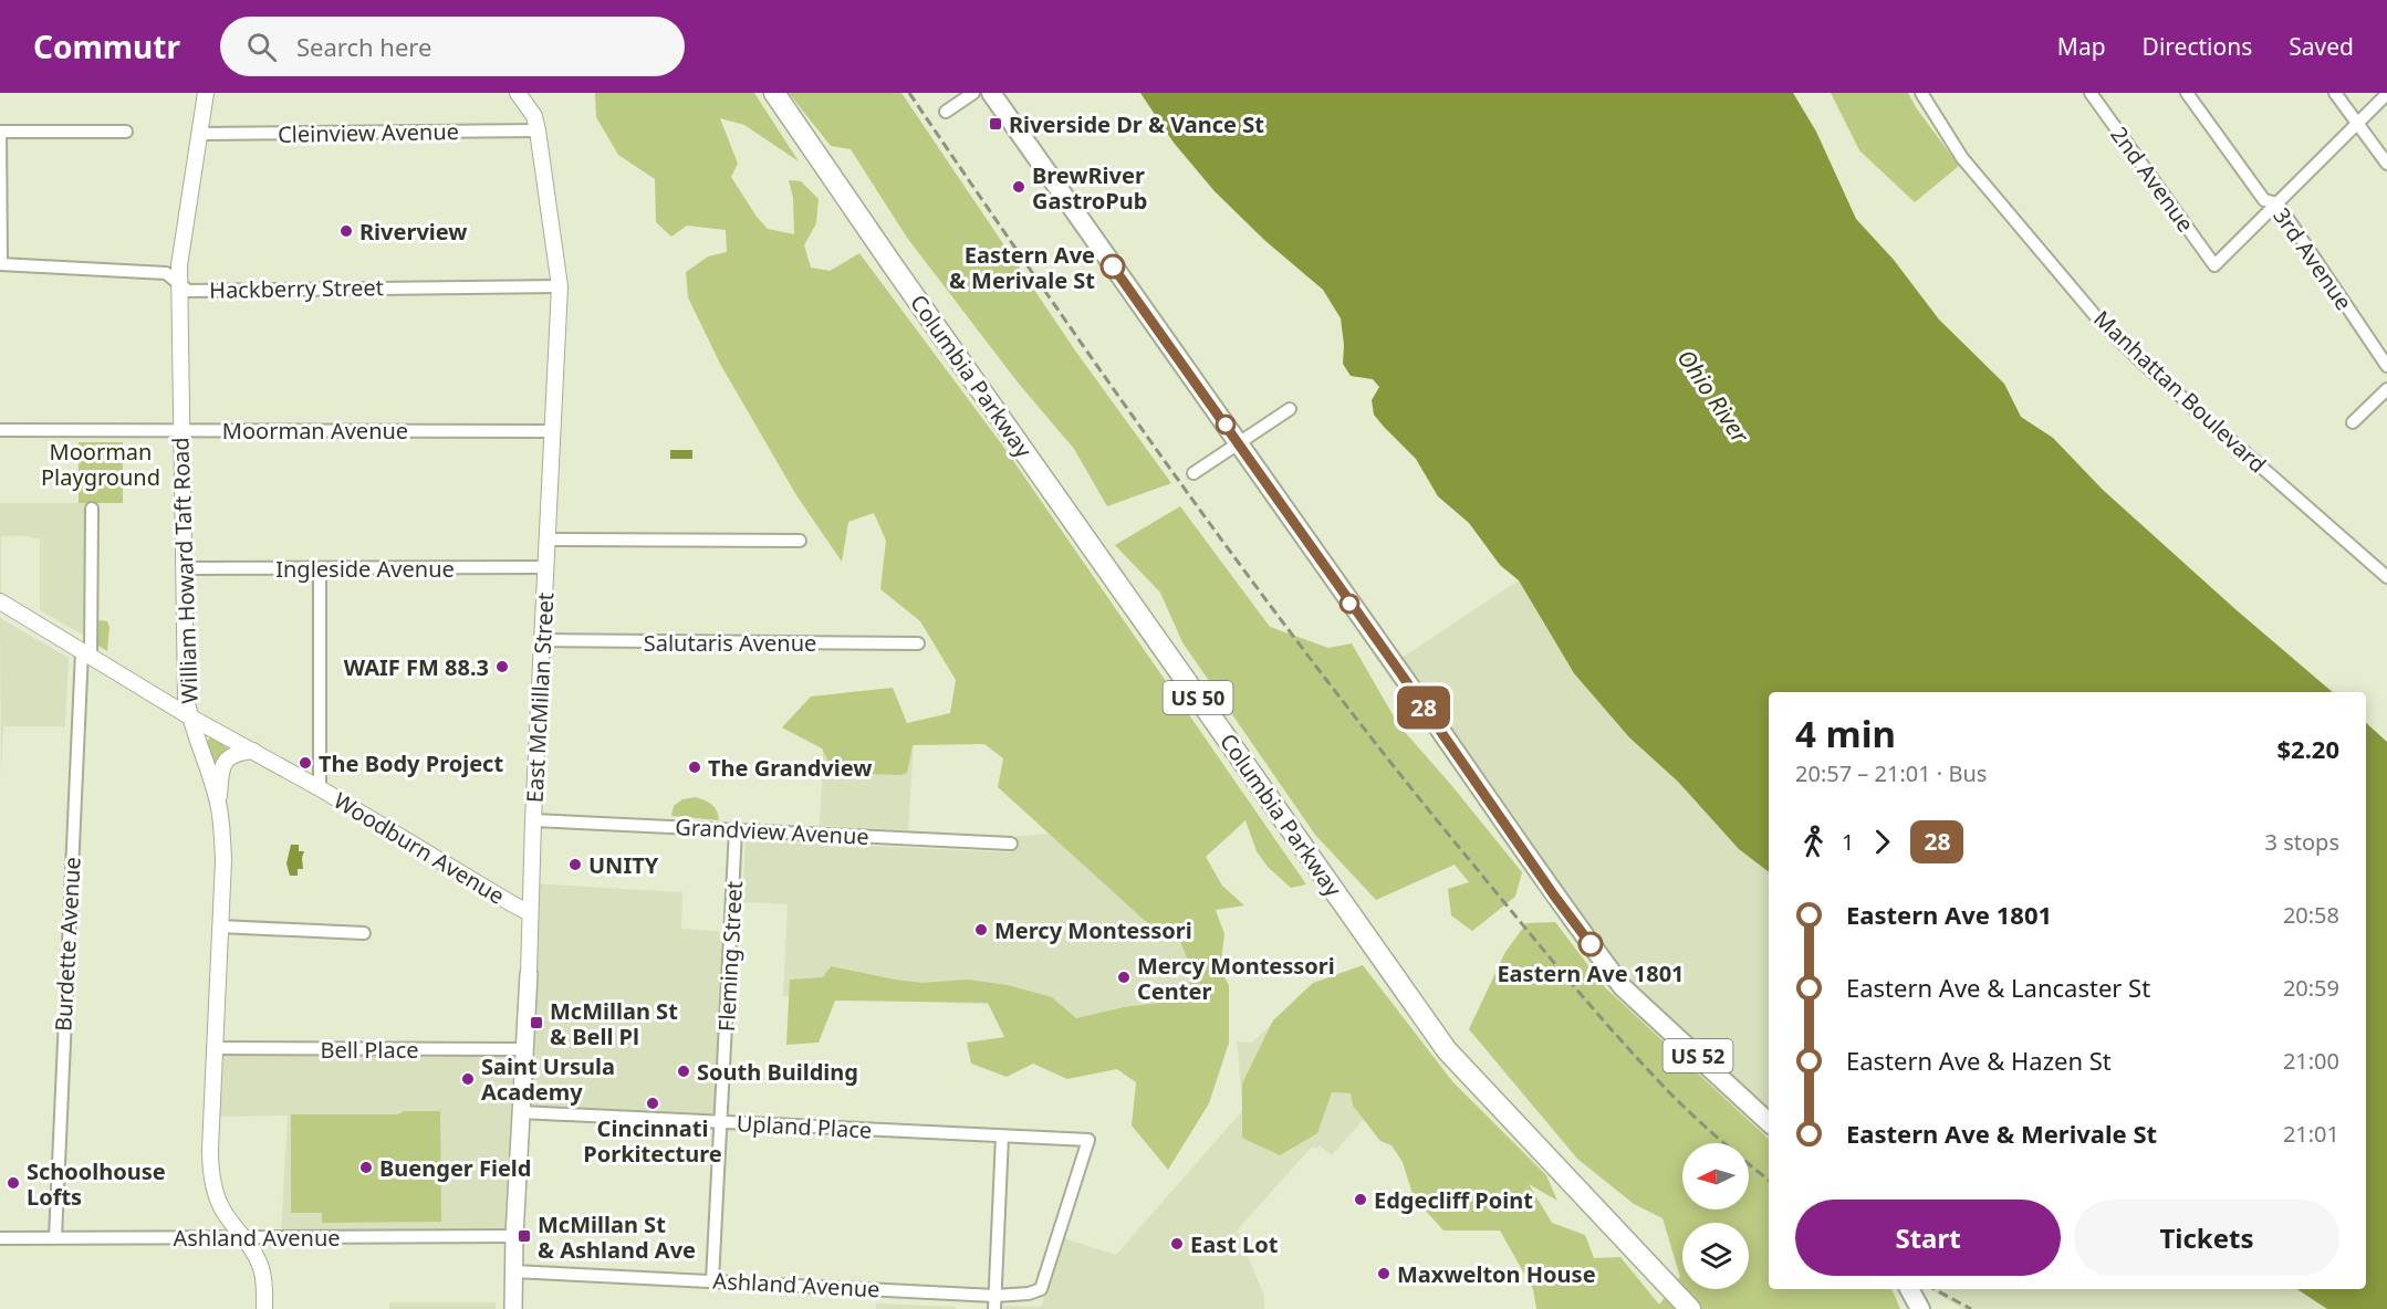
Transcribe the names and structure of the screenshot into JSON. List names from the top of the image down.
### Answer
{
  "streets": {
    "highway": ["Columbia Parkway", "US 50"],
    "main road": ["East McMillan Street", "US 52"],
    "street": [
      "Cleinview Avenue",
      "2nd Avenue",
      "3rd Avenue",
      "Hackberry Street",
      "Manhattan Boulevard",
      "Moorman Avenue",
      "Ingleside Avenue",
      "William Howard Taft Road",
      "Salutaris Avenue",
      "Grandview Avenue",
      "Woodburn Avenue",
      "Burdette Avenue",
      "Fleming Street",
      "Bell Place",
      "Upland Place",
      "Ashland Avenue"
    ]
  },
  "crossings": [
    ["Cleinview Avenue", "William Howard Taft Road"],
    ["Cleinview Avenue", "East McMillan Street"],
    ["2nd Avenue", "3rd Avenue"],
    ["Hackberry Street", "William Howard Taft Road"],
    ["Hackberry Street", "East McMillan Street"],
    ["Moorman Avenue", "William Howard Taft Road"],
    ["Moorman Avenue", "East McMillan Street"],
    ["Ingleside Avenue", "William Howard Taft Road"],
    ["Ingleside Avenue", "East McMillan Street"],
    ["William Howard Taft Road", "Woodburn Avenue"],
    ["William Howard Taft Road", "Bell Place"],
    ["William Howard Taft Road", "Ashland Avenue"],
    ["Salutaris Avenue", "East McMillan Street"],
    ["East McMillan Street", "Grandview Avenue"],
    ["East McMillan Street", "Woodburn Avenue"],
    ["East McMillan Street", "Bell Place"],
    ["East McMillan Street", "Upland Place"],
    ["East McMillan Street", "Ashland Avenue"],
    ["Grandview Avenue", "Fleming Street"],
    ["Woodburn Avenue", "Burdette Avenue"],
    ["Burdette Avenue", "Ashland Avenue"],
    ["Fleming Street", "Upland Place"],
    ["Fleming Street", "Ashland Avenue"],
    ["Upland Place", "Ashland Avenue"]
  ],
  "water": ["Ohio River"],
  "parks": ["Moorman Playground"],
  "places": {
    "transit": ["Riverside Dr & Vance St", "McMillan St & Bell Pl", "McMillan St & Ashland Ave"],
    "other": [
      "BrewRiver GastroPub",
      "Riverview",
      "Eastern Ave & Merivale St",
      "WAIF FM 88.3",
      "The Body Project",
      "The Grandview",
      "UNITY",
      "Mercy Montessori",
      "Eastern Ave 1801",
      "Mercy Montessori Center",
      "South Building",
      "Saint Ursula Academy",
      "Cincinnati Porkitecture",
      "Buenger Field",
      "Schoolhouse Lofts",
      "Edgecliff Point",
      "East Lot",
      "Maxwelton House"
    ]
  },
  "lines": ["bus line 28"],
  "north": "left",
  "page": {
    "header": "Commutr",
    "search": "Search here",
    "nav": ["Map", "Directions", "Saved"],
    "on_map": "28",
    "heading": ["4 min", "20:57 – 21:01 · Bus", "$2.20"],
    "legs": ["1", "28", "3 stops"],
    "list": [
      {
        "name": "Eastern Ave 1801",
        "value": "20:58"
      },
      {
        "name": "Eastern Ave & Lancaster St",
        "value": "20:59"
      },
      {
        "name": "Eastern Ave & Hazen St",
        "value": "21:00"
      },
      {
        "name": "Eastern Ave & Merivale St",
        "value": "21:01"
      }
    ],
    "buttons": ["Start", "Tickets"]
  }
}
